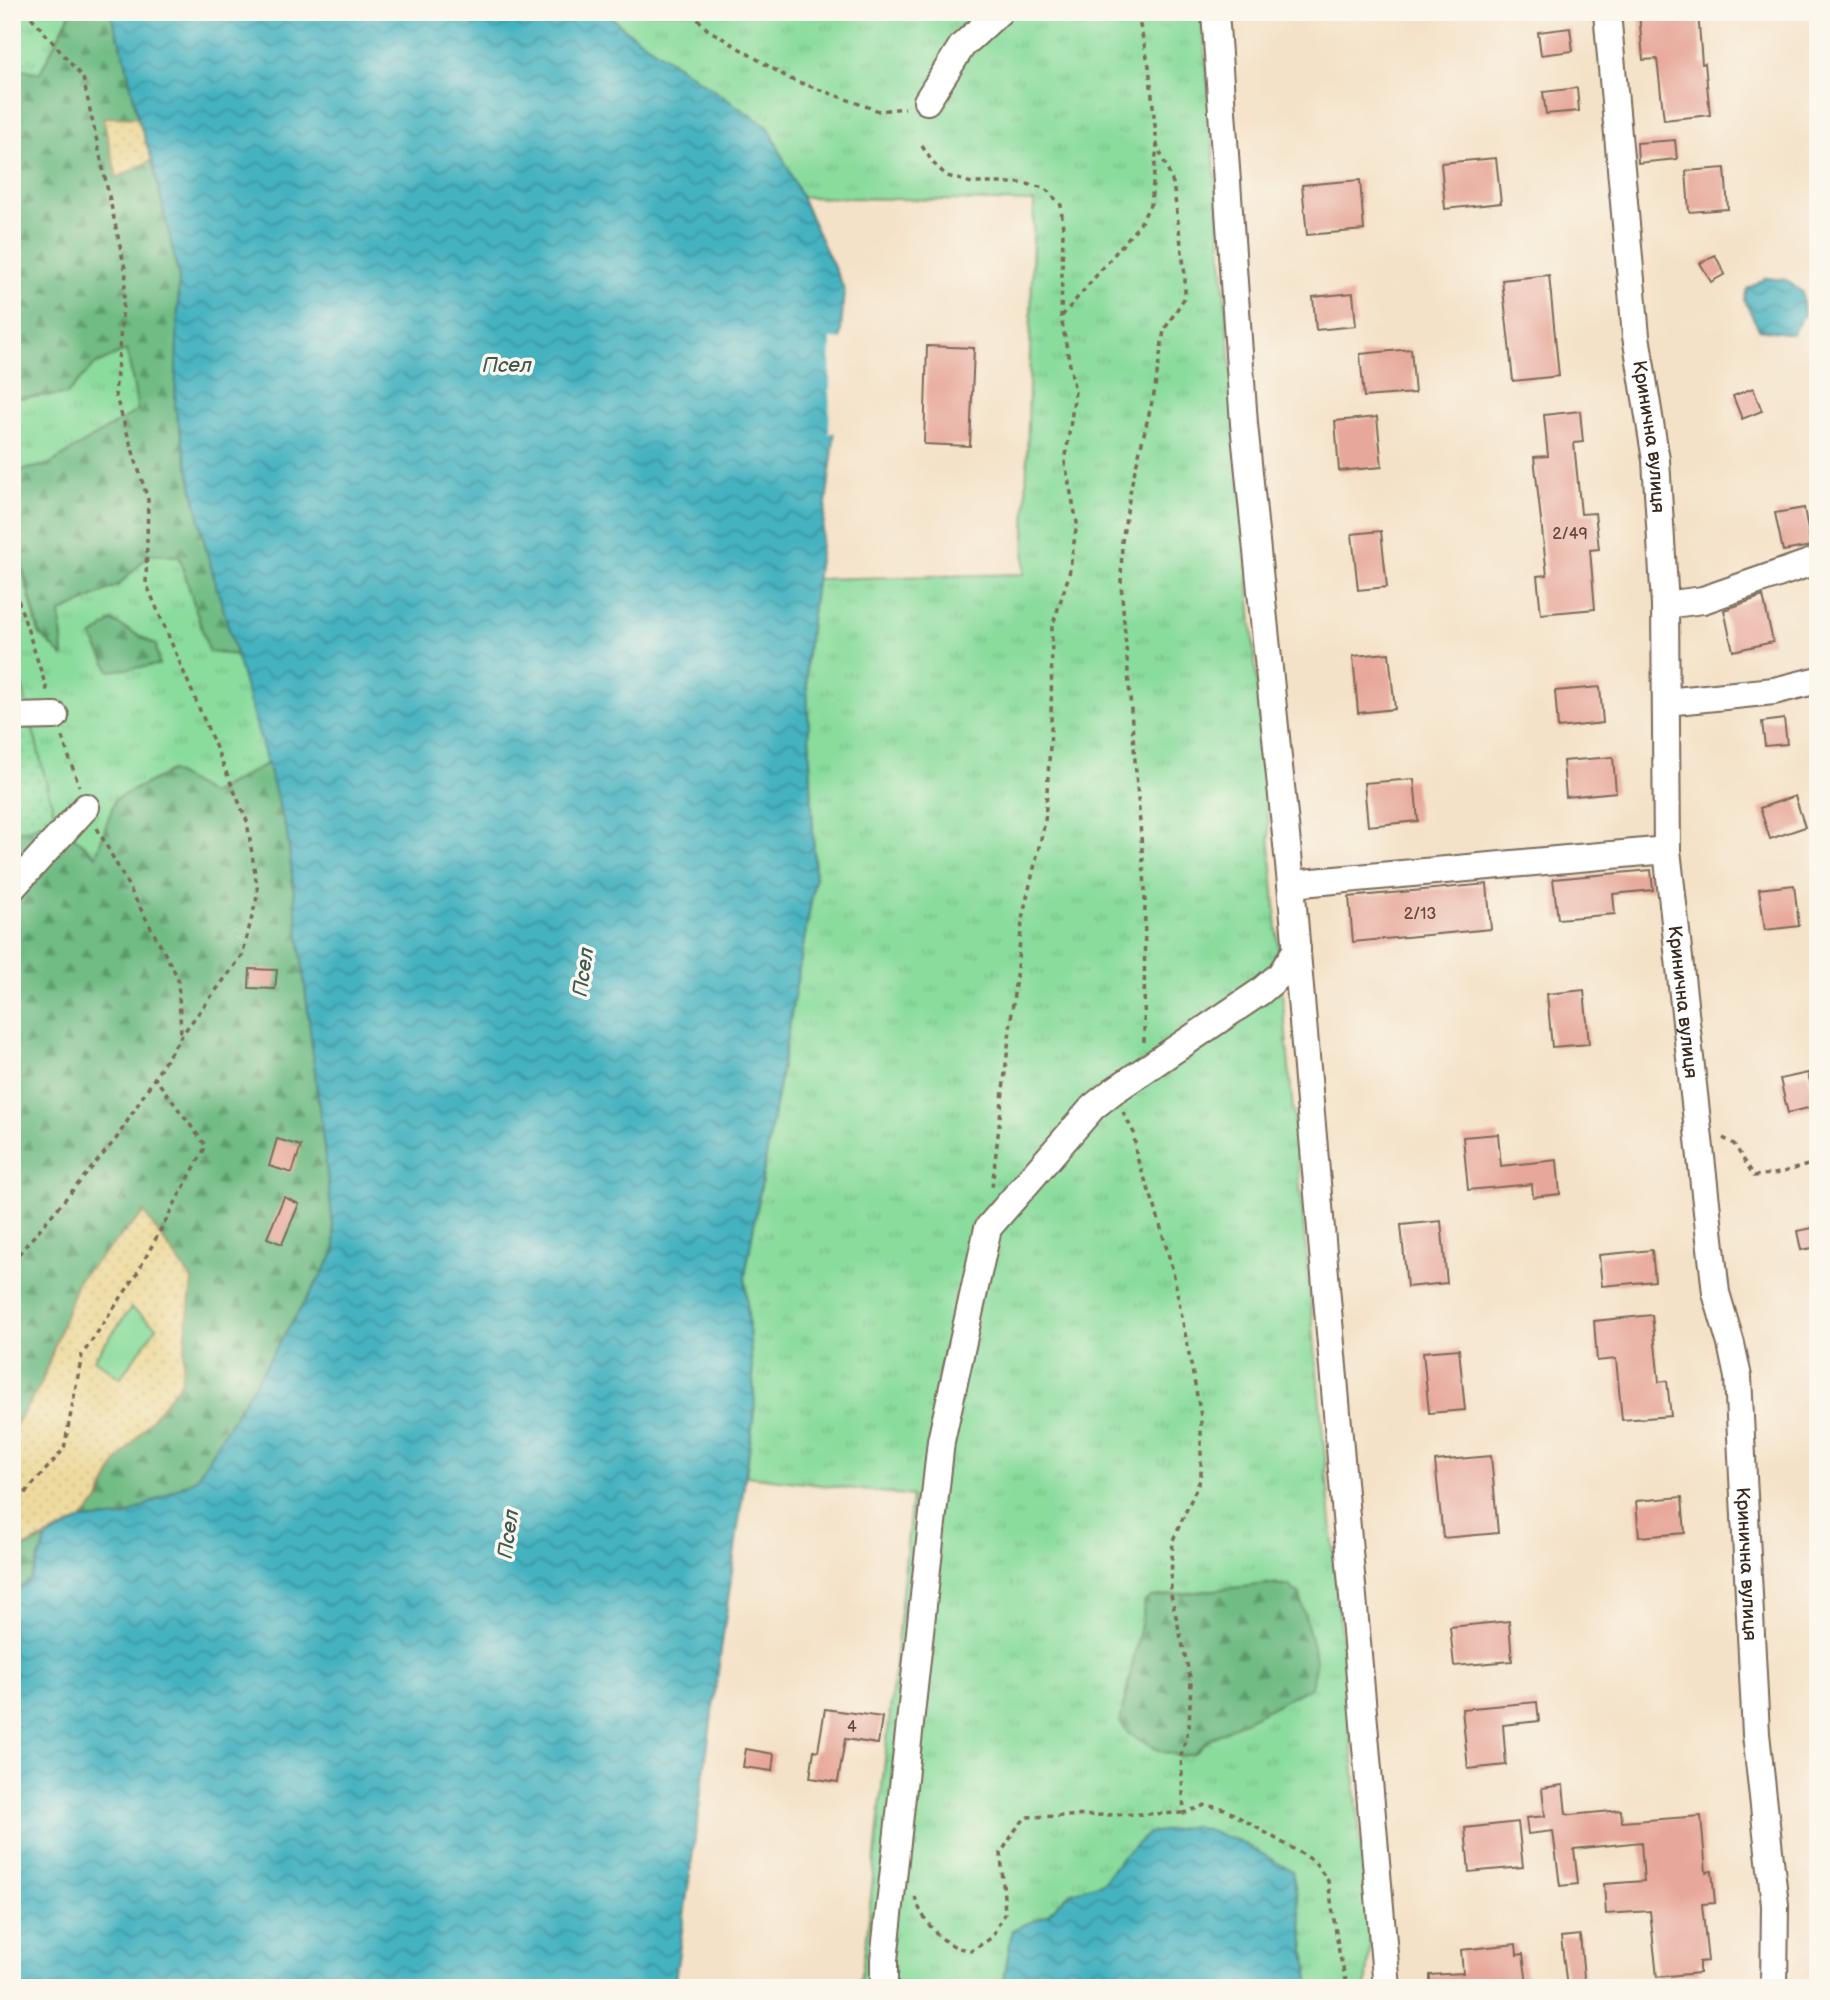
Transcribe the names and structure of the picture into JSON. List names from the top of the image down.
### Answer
{
  "streets": {
    "street": ["Кринична вулиця"]
  },
  "water": ["Псел"],
  "house_numbers": ["2/49", "2/13", "4"]
}
